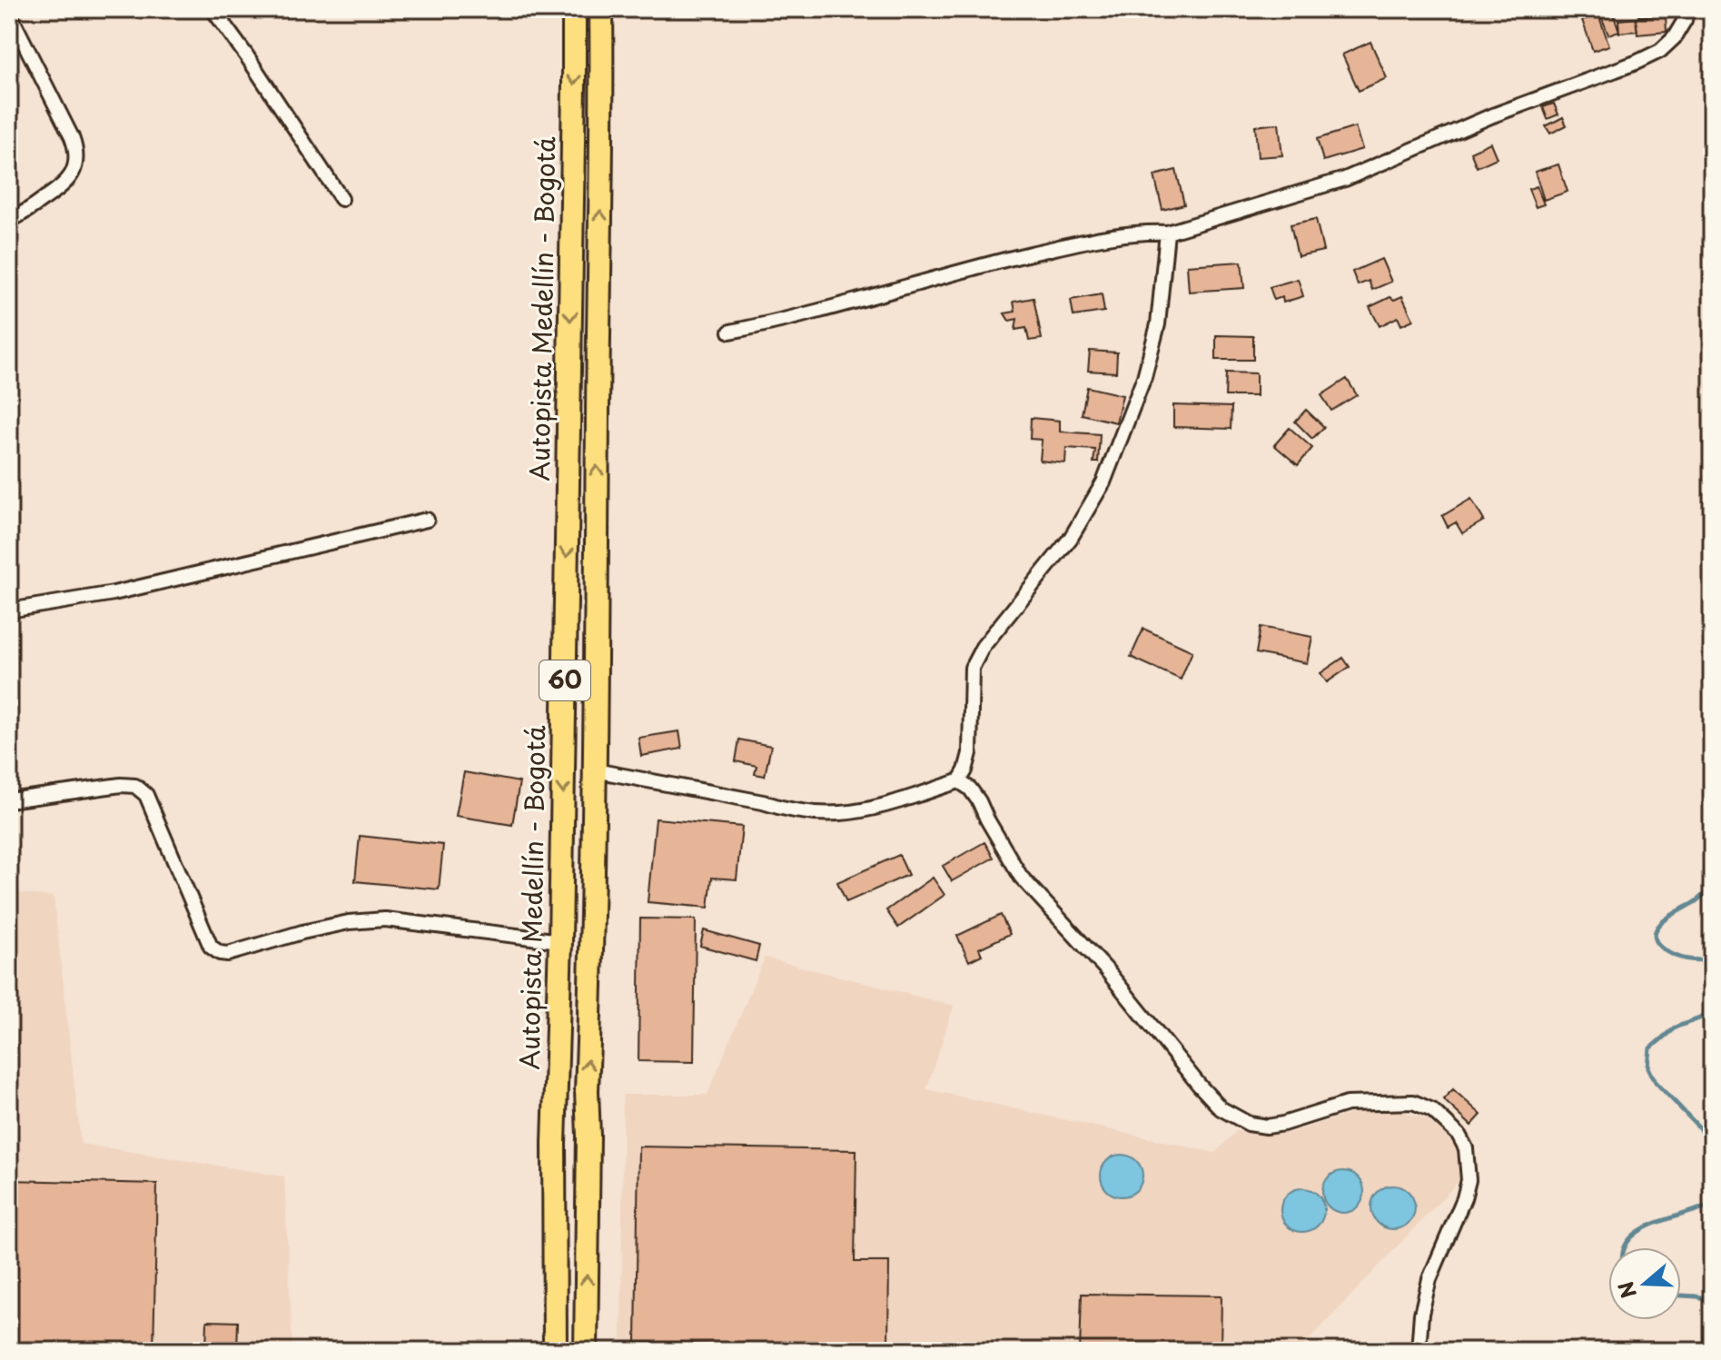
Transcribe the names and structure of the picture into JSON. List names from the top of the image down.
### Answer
{
  "streets": {
    "highway": ["Autopista Medellín - Bogotá", "60"]
  },
  "north": "left"
}
